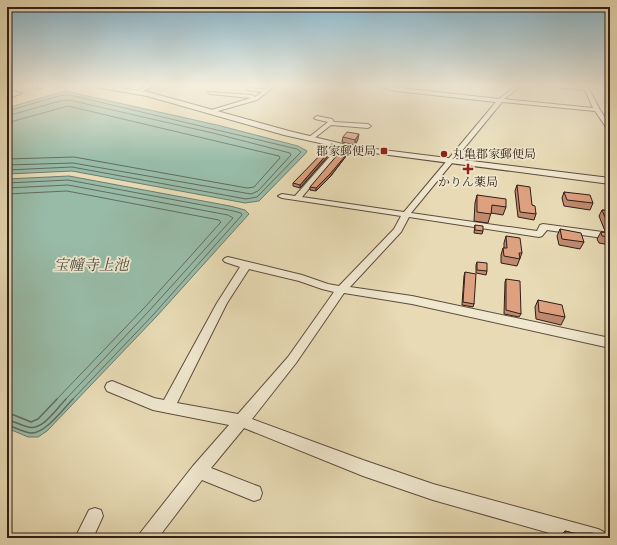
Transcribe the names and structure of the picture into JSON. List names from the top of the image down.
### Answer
{
  "water": ["宝幢寺上池"],
  "places": {
    "transit": ["郡家郵便局"],
    "other": ["丸亀郡家郵便局"],
    "health": ["かりん薬局"]
  }
}
